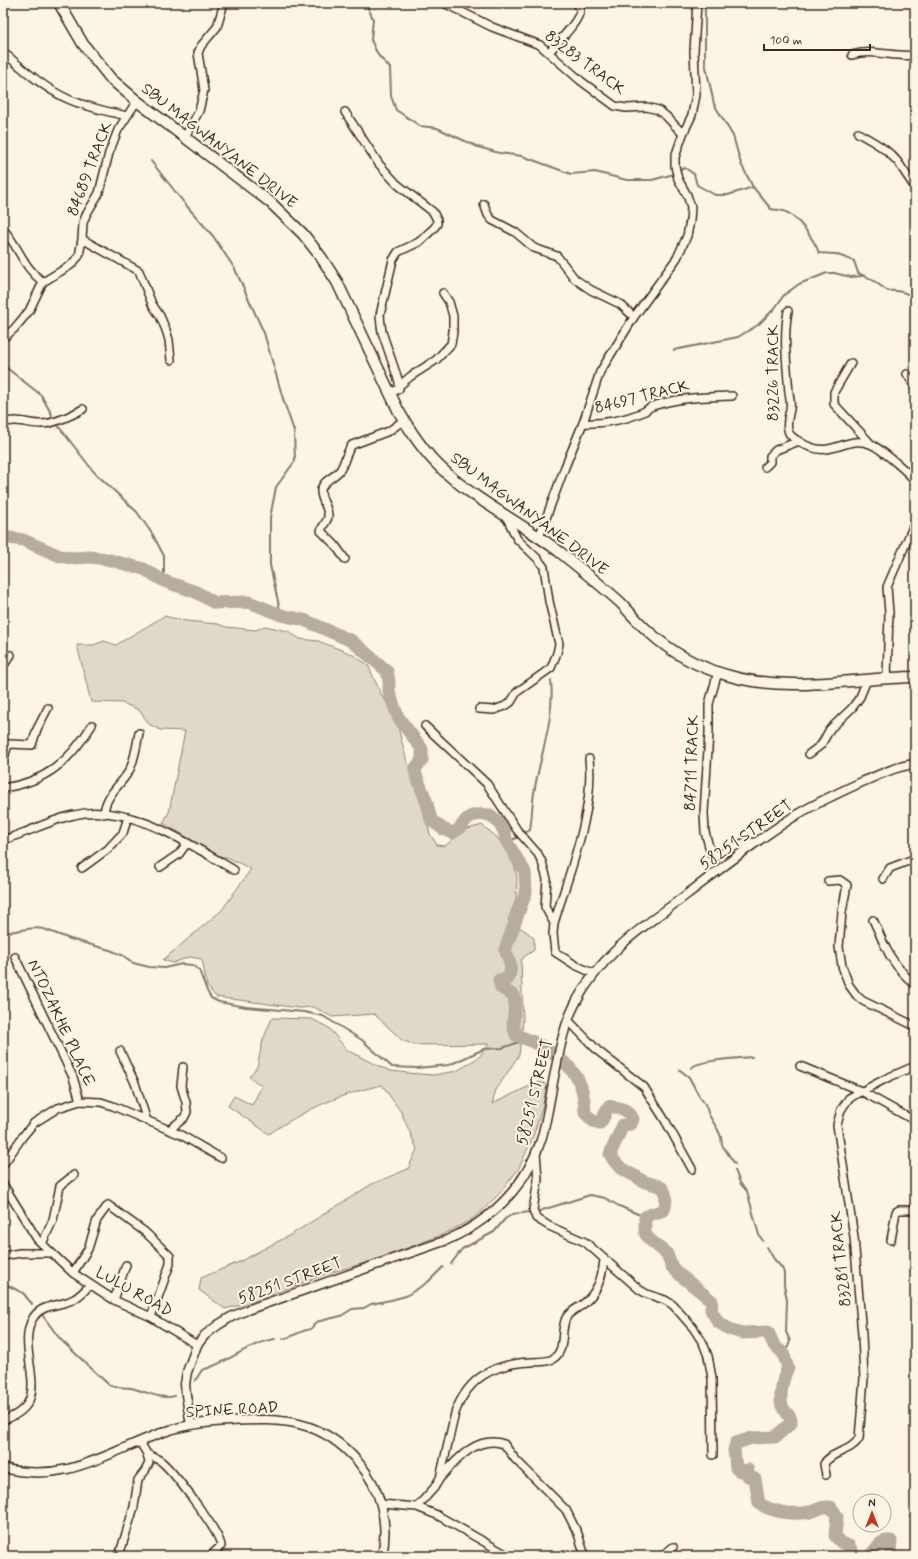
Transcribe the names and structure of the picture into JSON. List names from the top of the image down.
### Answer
{
  "streets": {
    "main road": ["SBU MAGWANYANE DRIVE"],
    "street": [
      "83283 TRACK",
      "84689 TRACK",
      "83226 TRACK",
      "84697 TRACK",
      "84711 TRACK",
      "58251 STREET",
      "NTOZAKHE PLACE",
      "83281 TRACK",
      "LULU ROAD",
      "SPINE ROAD"
    ]
  },
  "crossings": [
    ["SBU MAGWANYANE DRIVE", "84689 TRACK"],
    ["SBU MAGWANYANE DRIVE", "84711 TRACK"],
    ["84711 TRACK", "58251 STREET"],
    ["58251 STREET", "LULU ROAD"],
    ["58251 STREET", "SPINE ROAD"]
  ],
  "scale_bar": "100 m",
  "north": "top"
}
